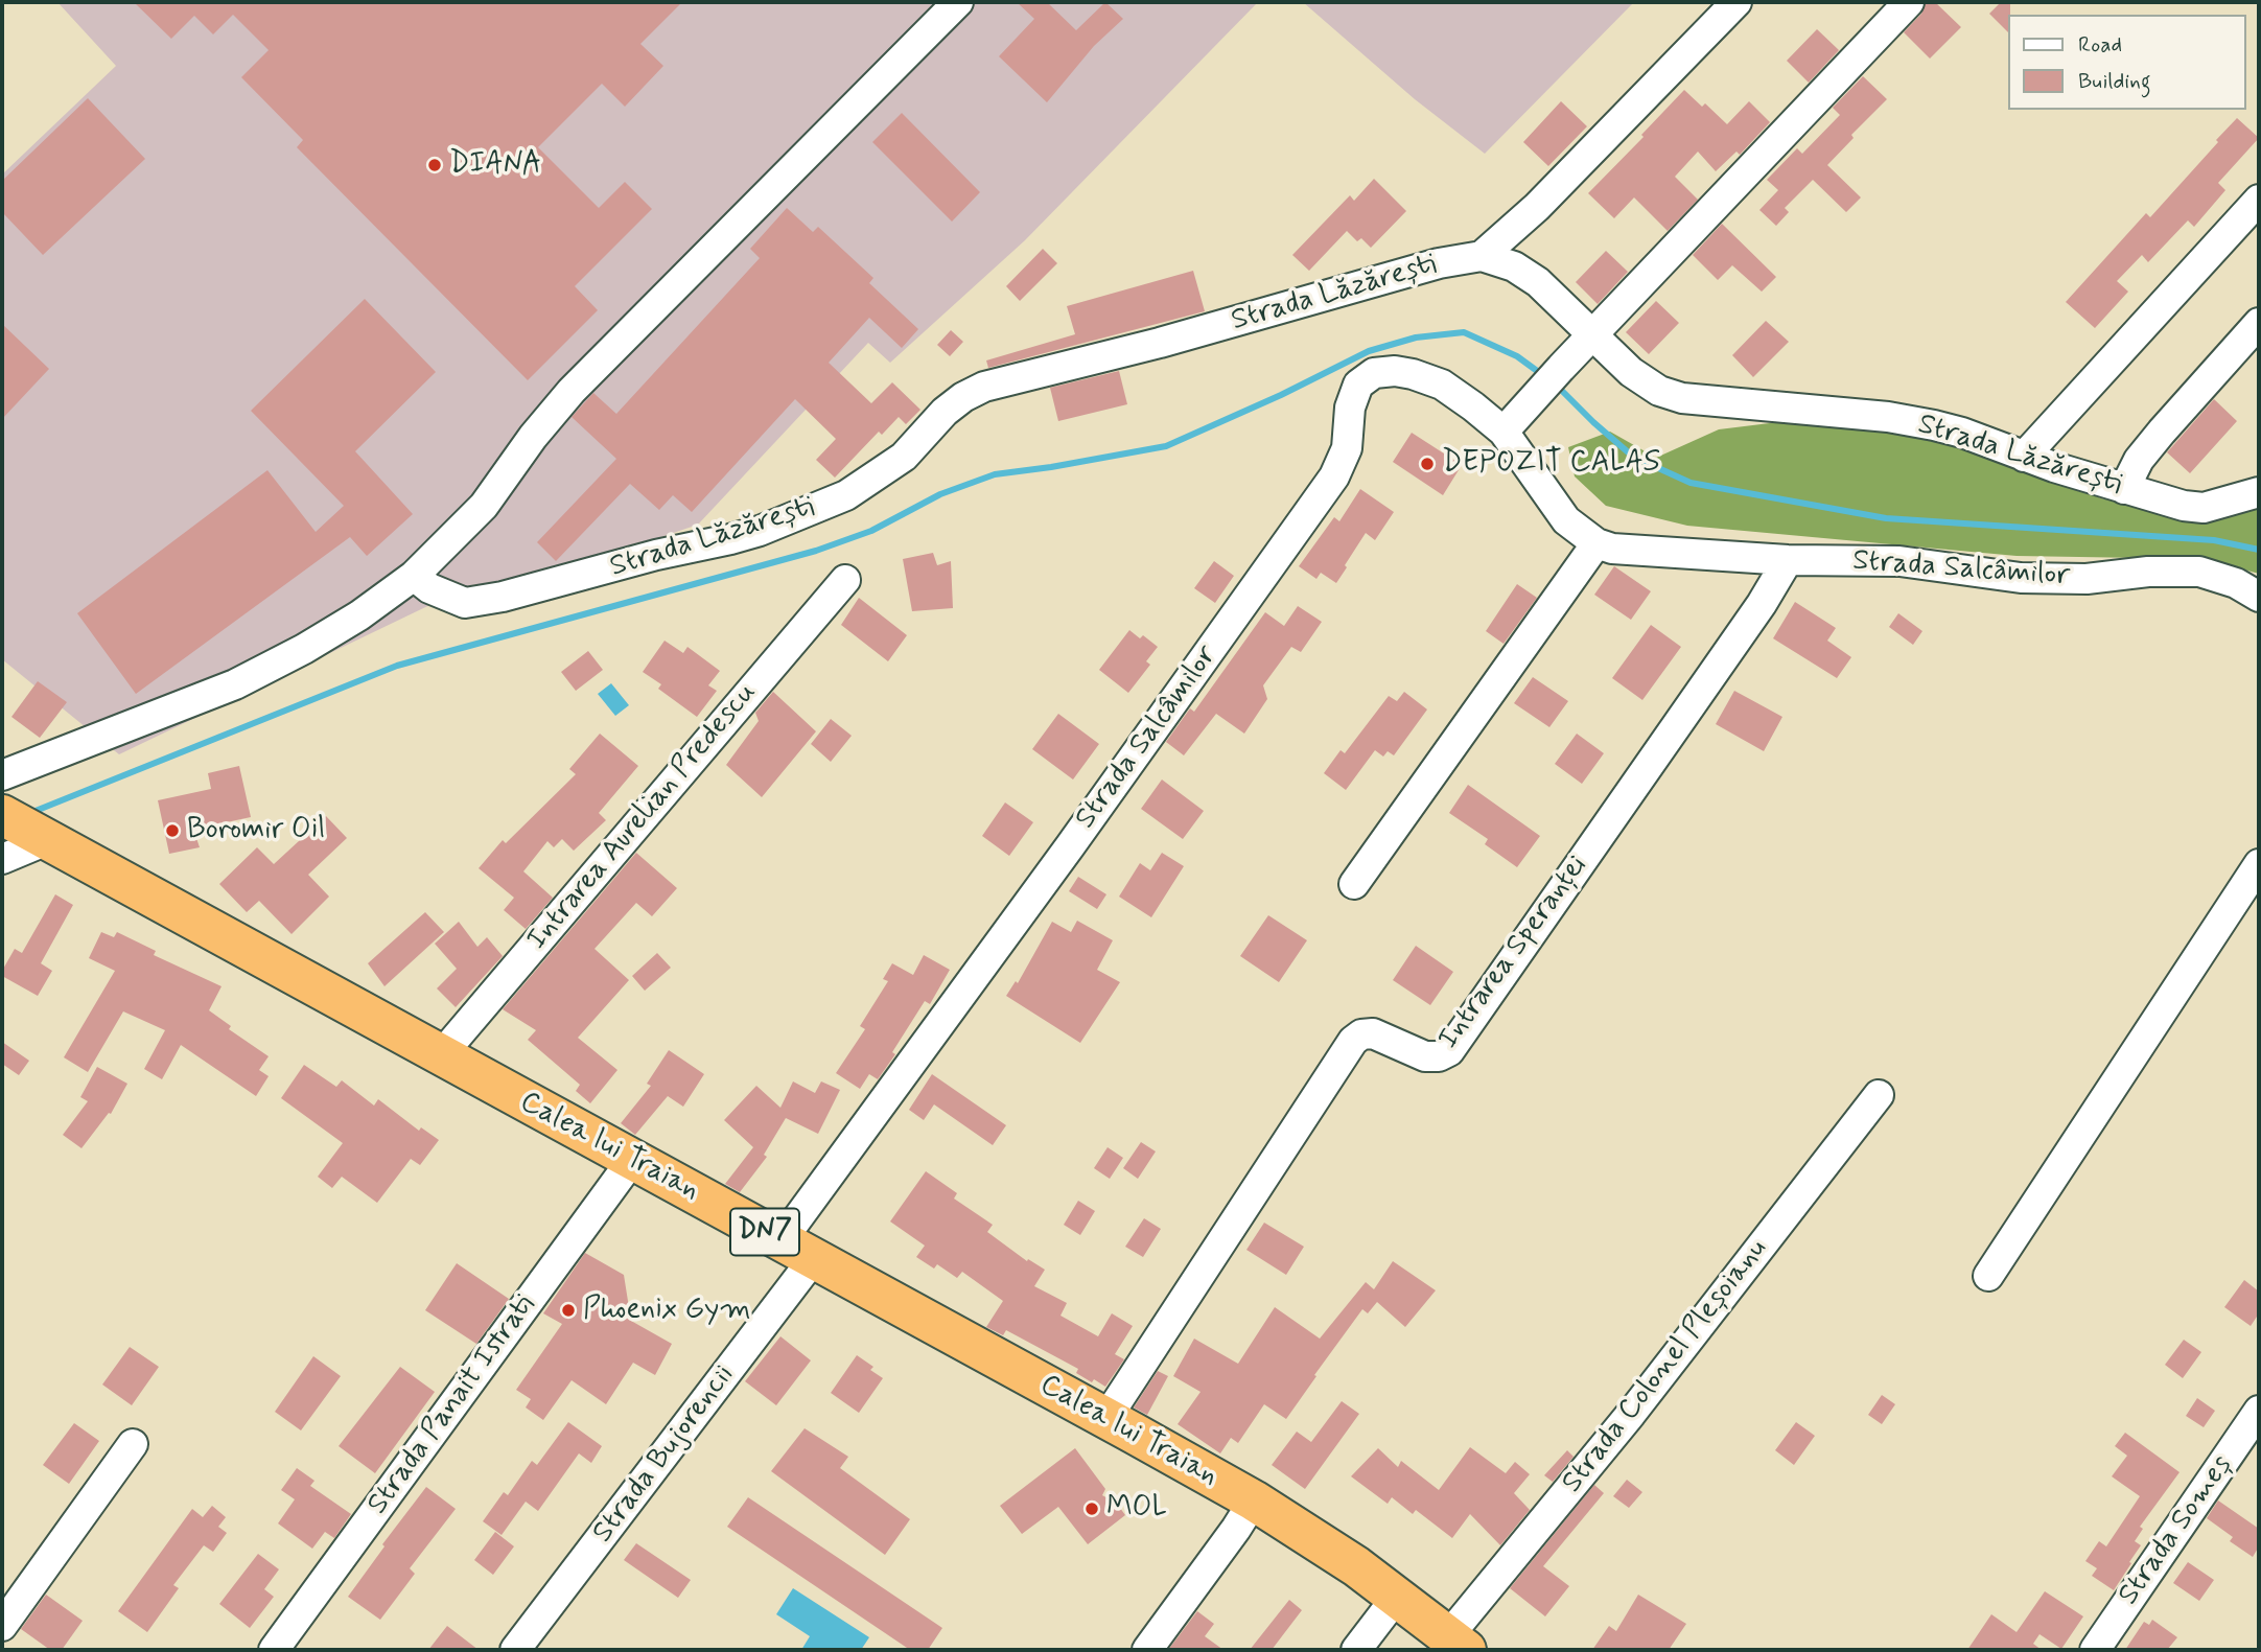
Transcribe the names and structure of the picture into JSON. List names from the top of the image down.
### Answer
{
  "streets": {
    "highway": ["Calea lui Traian", "DN7"],
    "street": [
      "Strada Lăzărești",
      "Strada Salcâmilor",
      "Intrarea Aurelian Predescu",
      "Intrarea Speranței",
      "Strada Colonel Pleșoianu",
      "Strada Panait Istrati",
      "Strada Bujorencii",
      "Strada Someș"
    ]
  },
  "crossings": [
    ["Strada Salcâmilor", "Intrarea Speranței"],
    ["Strada Salcâmilor", "Calea lui Traian"],
    ["Strada Salcâmilor", "Strada Bujorencii"],
    ["Intrarea Aurelian Predescu", "Calea lui Traian"],
    ["Intrarea Speranței", "Calea lui Traian"],
    ["Calea lui Traian", "Strada Colonel Pleșoianu"],
    ["Calea lui Traian", "Strada Panait Istrati"],
    ["Calea lui Traian", "Strada Bujorencii"]
  ],
  "places": [
    "DIANA",
    "DEPOZIT CALAS",
    "Boromir Oil",
    "Phoenix Gym",
    "MOL"
  ],
  "legend": ["Road", "Building"]
}
